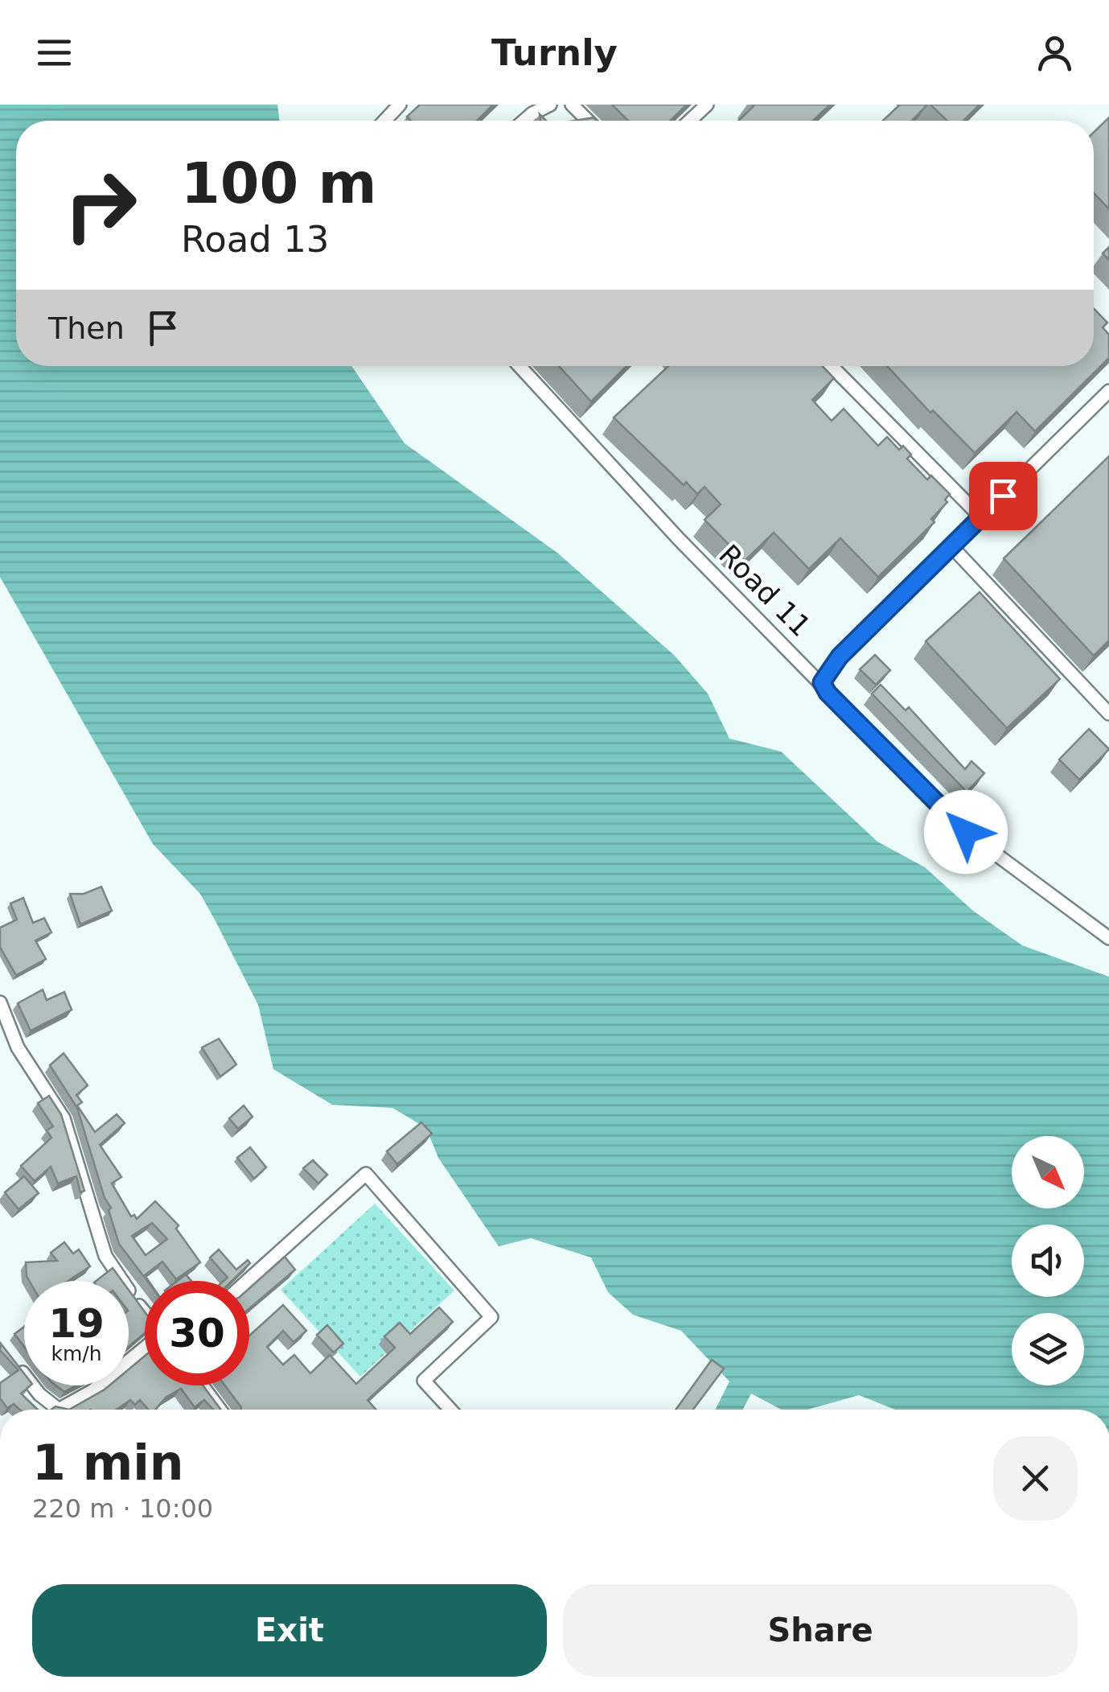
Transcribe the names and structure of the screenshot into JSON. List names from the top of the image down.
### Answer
{
  "streets": {
    "street": ["Road 11"]
  },
  "north": "bottom right",
  "page": {
    "header": "Turnly",
    "turn": ["100 m", "Road 13"],
    "then": "Then",
    "speed": "19 km/h",
    "limit": "30",
    "heading": ["1 min", "220 m · 10:00"],
    "buttons": ["Exit", "Share"]
  }
}
